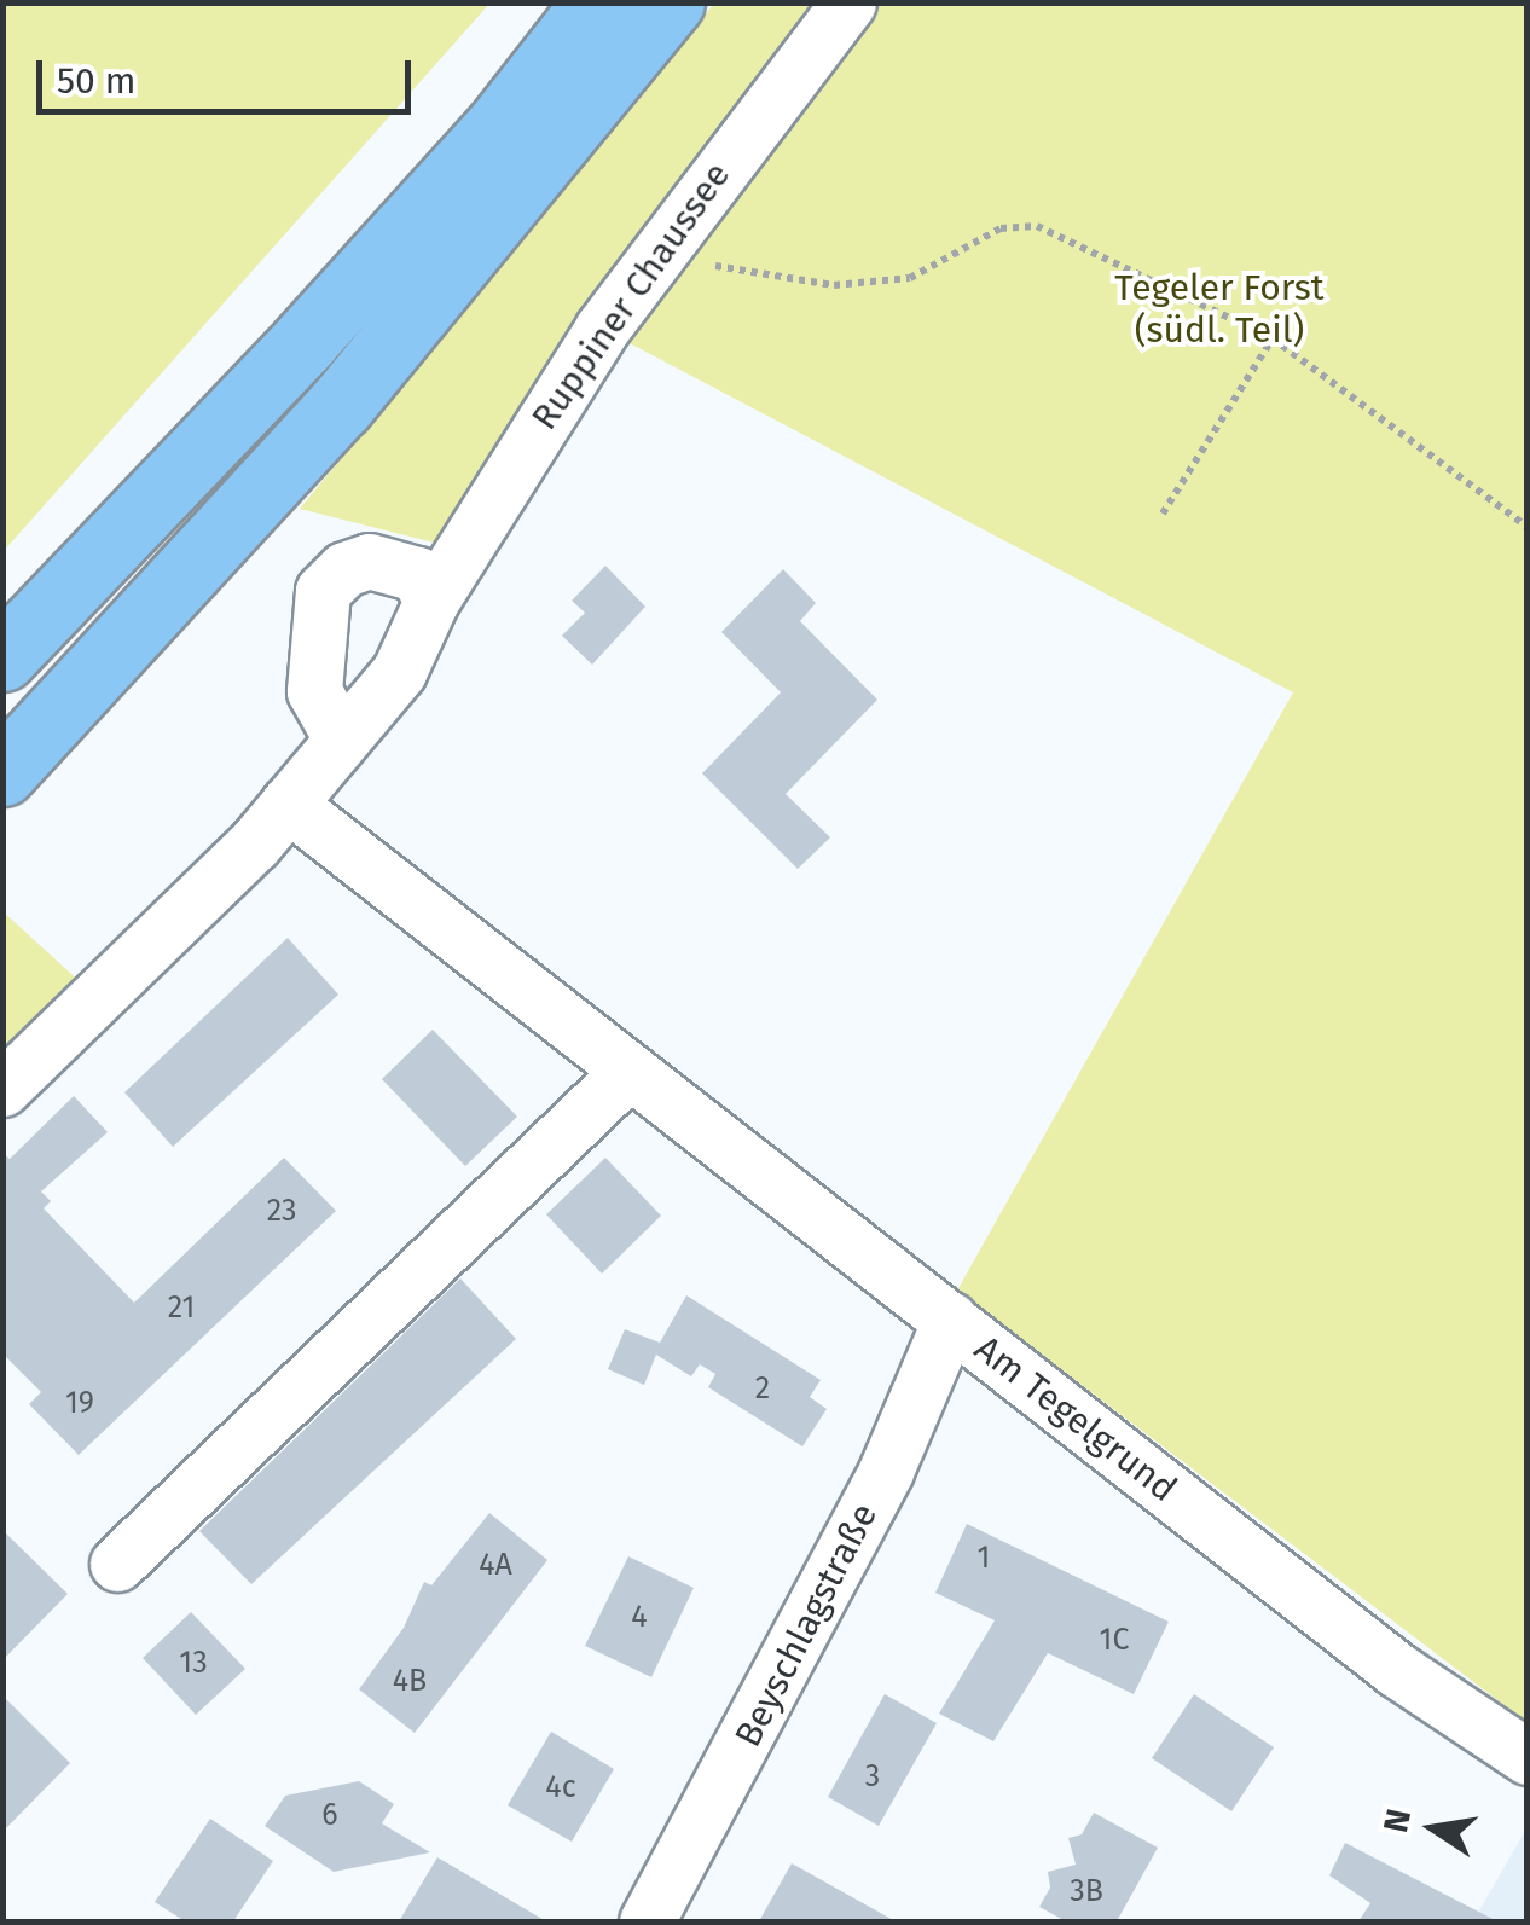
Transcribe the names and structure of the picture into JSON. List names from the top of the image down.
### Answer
{
  "streets": {
    "street": ["Ruppiner Chaussee", "Am Tegelgrund", "Beyschlagstraße"]
  },
  "crossings": [
    ["Ruppiner Chaussee", "Am Tegelgrund"],
    ["Am Tegelgrund", "Beyschlagstraße"]
  ],
  "parks": ["Tegeler Forst (südl. Teil)"],
  "house_numbers": [
    "23",
    "21",
    "2",
    "19",
    "1",
    "4A",
    "4",
    "1C",
    "13",
    "4B",
    "3",
    "4c",
    "6",
    "3B"
  ],
  "scale_bar": "50 m",
  "north": "left"
}
